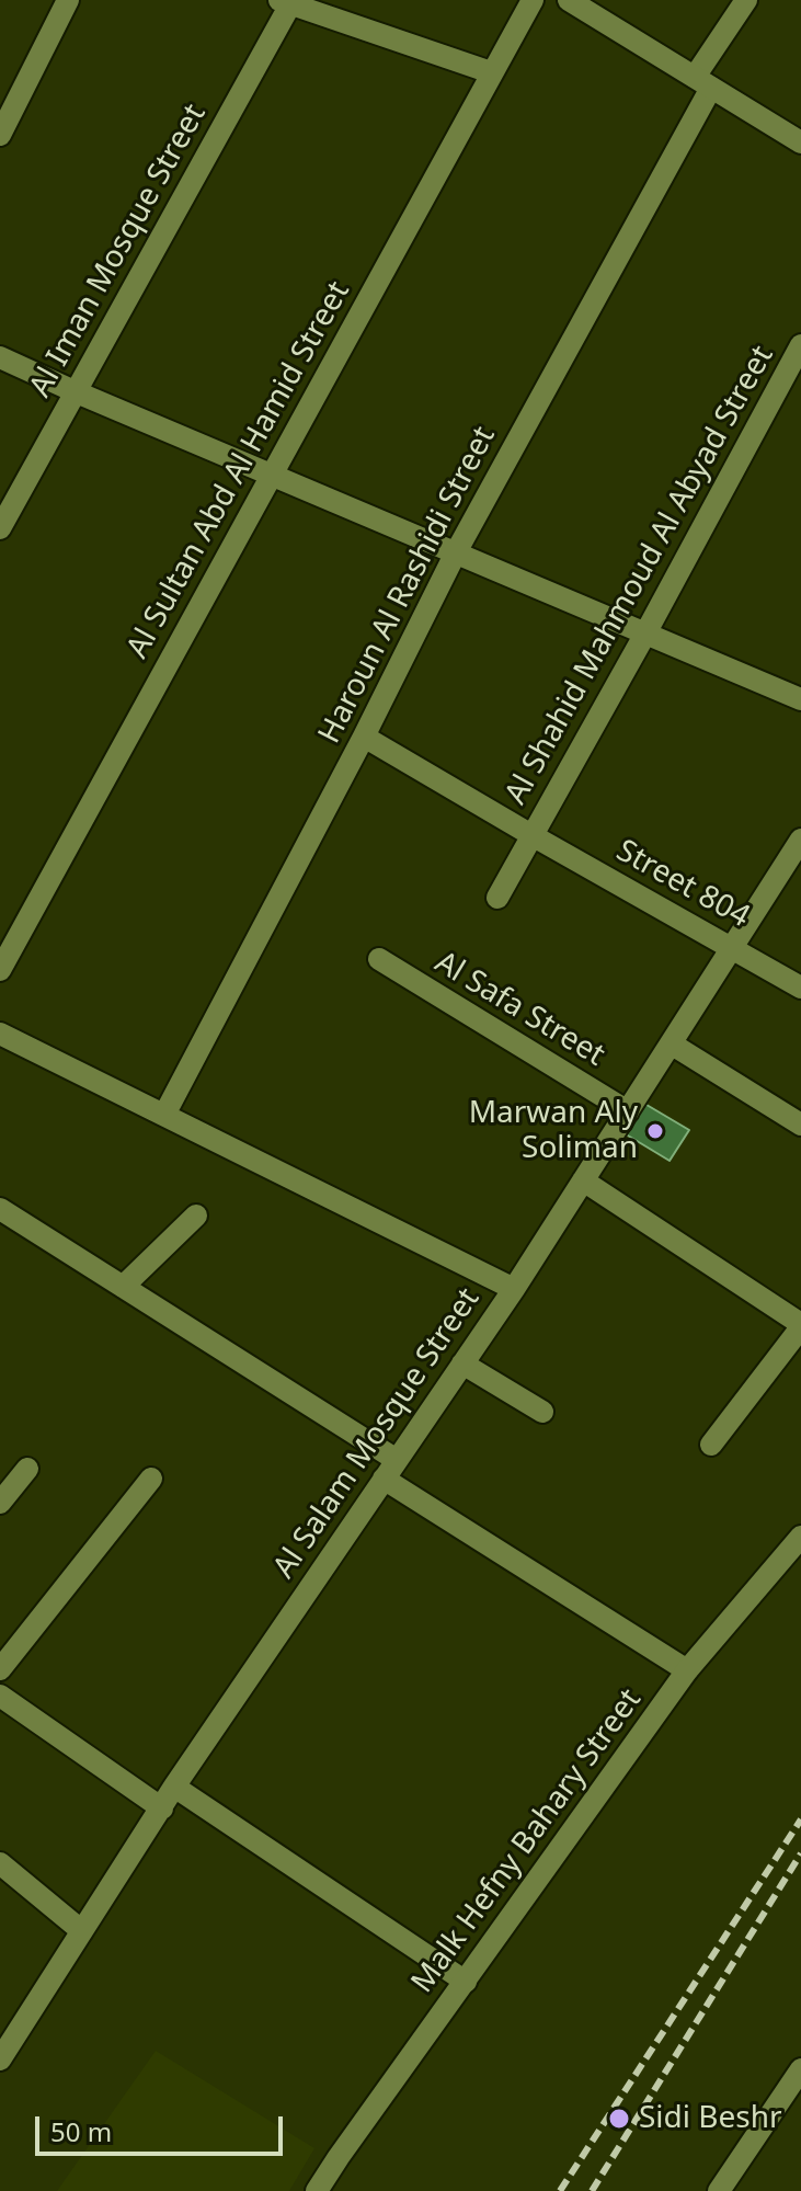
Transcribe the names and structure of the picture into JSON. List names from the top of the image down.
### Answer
{
  "streets": {
    "street": [
      "Al Iman Mosque Street",
      "Al Sultan Abd Al Hamid Street",
      "Al Shahid Mahmoud Al Abyad Street",
      "Haroun Al Rashidi Street",
      "Street 804",
      "Al Safa Street",
      "Al Salam Mosque Street",
      "Malk Hefny Bahary Street"
    ]
  },
  "crossings": [
    ["Al Shahid Mahmoud Al Abyad Street", "Street 804"],
    ["Haroun Al Rashidi Street", "Street 804"],
    ["Street 804", "Al Salam Mosque Street"],
    ["Al Safa Street", "Al Salam Mosque Street"]
  ],
  "places": ["Marwan Aly Soliman", "Sidi Beshr"],
  "scale_bar": "50 m"
}
